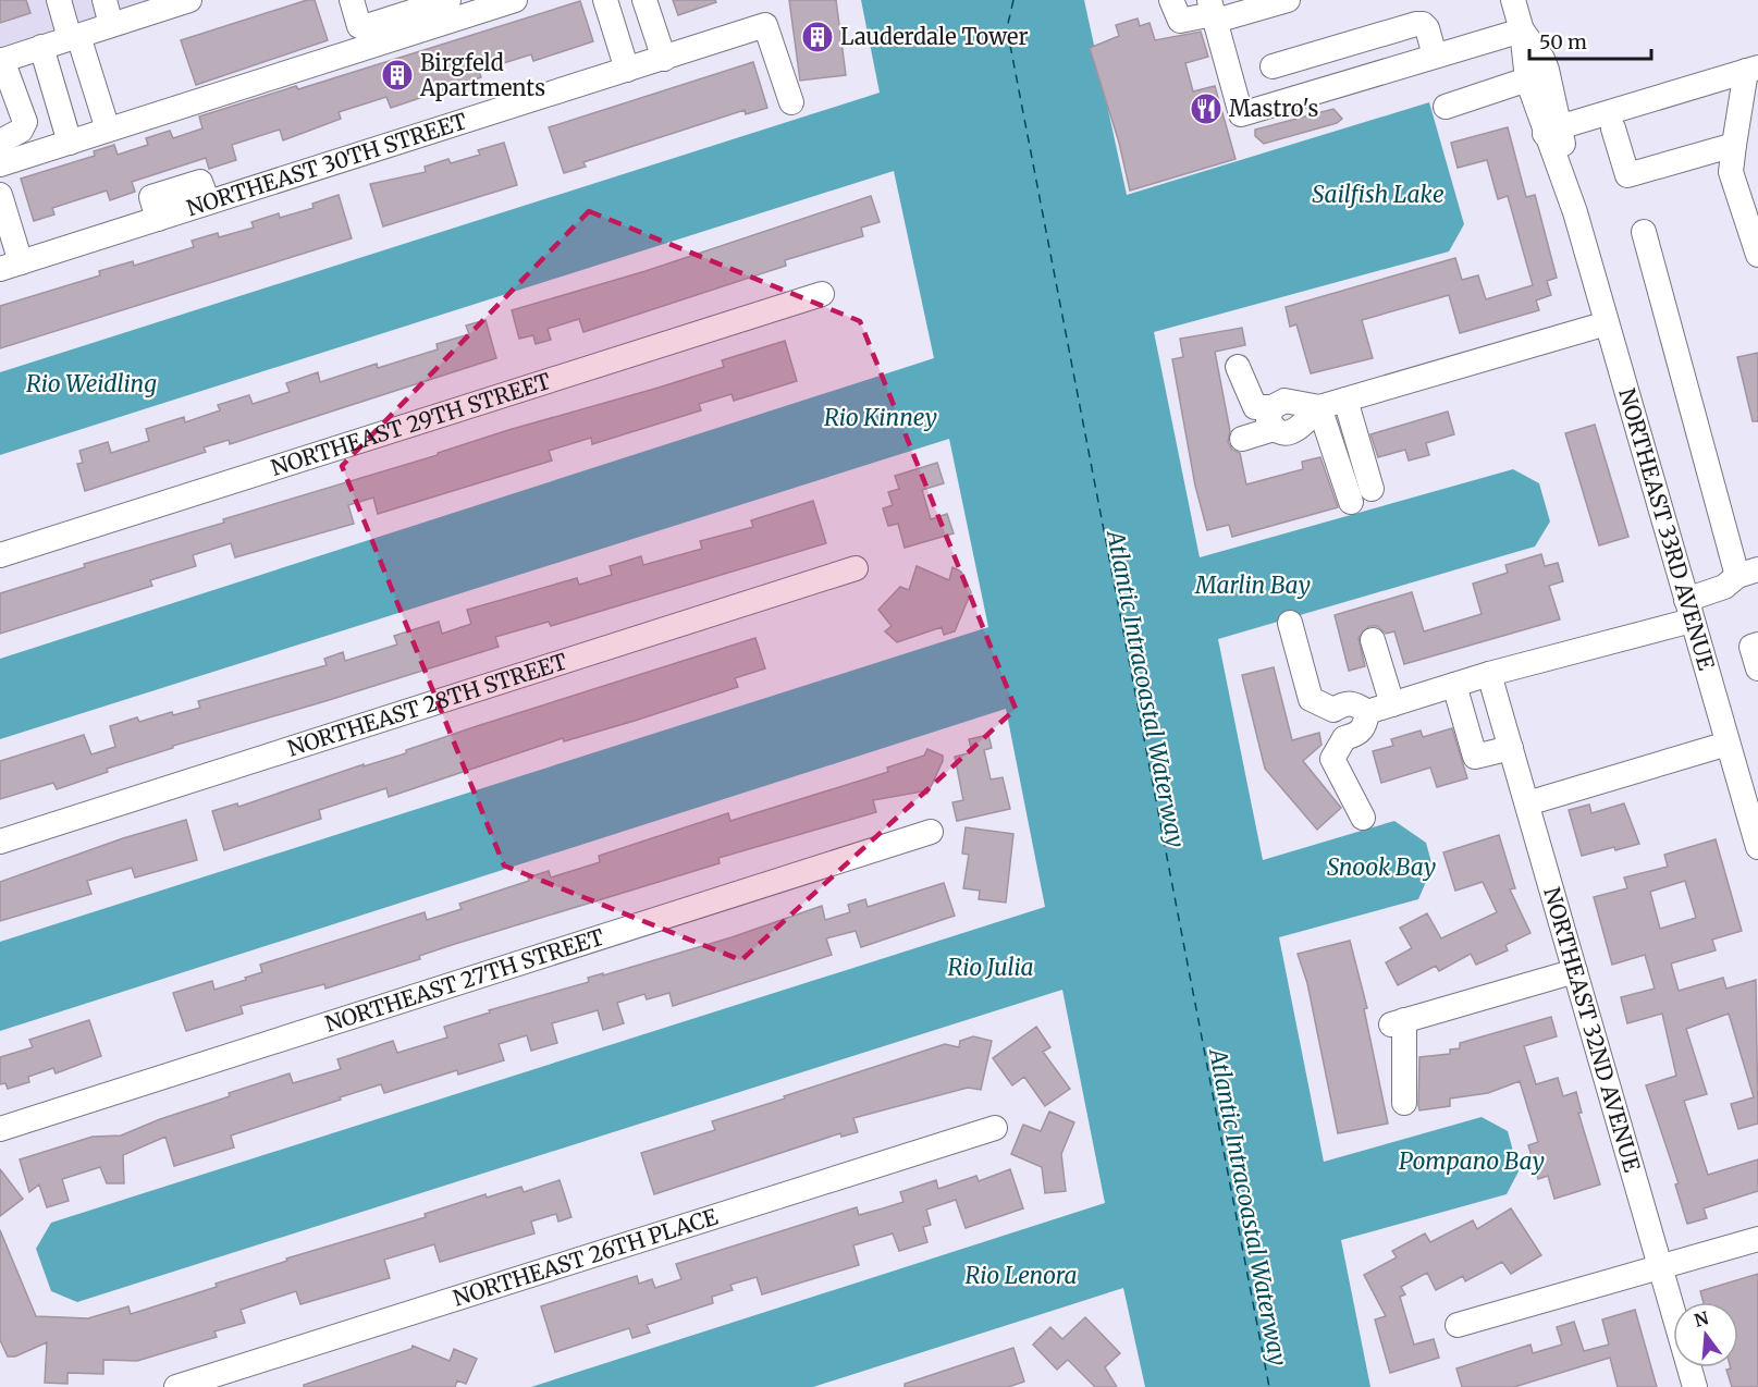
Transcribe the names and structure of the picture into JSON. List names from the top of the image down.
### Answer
{
  "streets": {
    "street": [
      "NORTHEAST 30TH STREET",
      "NORTHEAST 29TH STREET",
      "NORTHEAST 33RD AVENUE",
      "NORTHEAST 28TH STREET",
      "NORTHEAST 27TH STREET",
      "NORTHEAST 32ND AVENUE",
      "NORTHEAST 26TH PLACE"
    ]
  },
  "water": [
    "Sailfish Lake",
    "Rio Weidling",
    "Rio Kinney",
    "Marlin Bay",
    "Atlantic Intracoastal Waterway",
    "Snook Bay",
    "Rio Julia",
    "Pompano Bay",
    "Rio Lenora"
  ],
  "places": {
    "building": ["Lauderdale Tower", "Birgfeld Apartments"],
    "restaurant": ["Mastro's"]
  },
  "scale_bar": "50 m",
  "north": "top"
}
